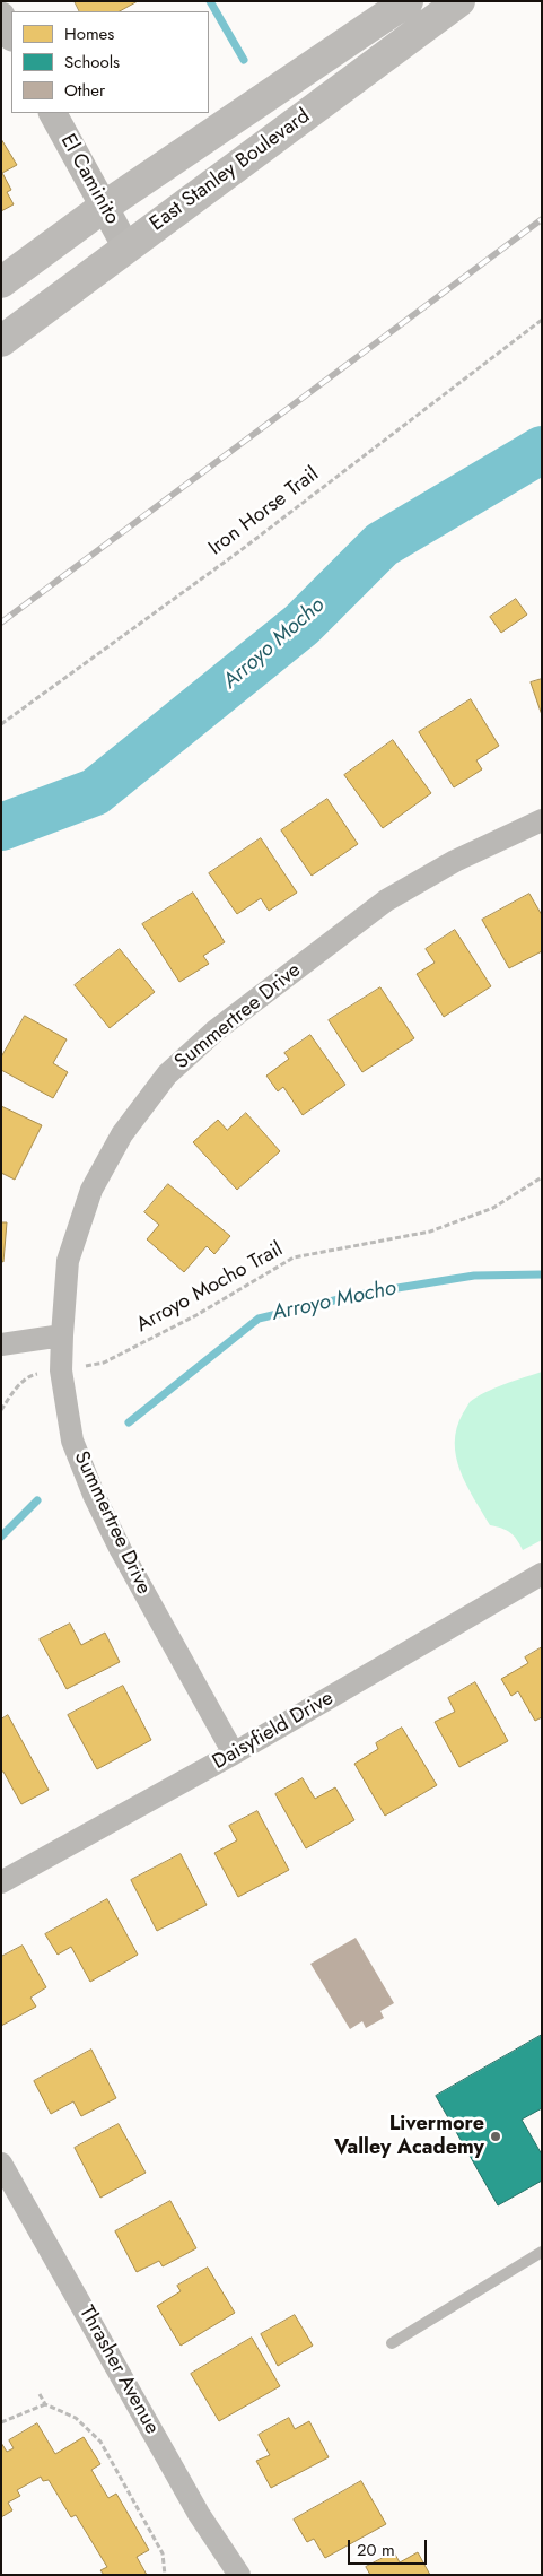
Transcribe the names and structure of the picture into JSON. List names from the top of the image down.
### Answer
{
  "streets": {
    "main road": ["East Stanley Boulevard"],
    "street": [
      "El Caminito",
      "Summertree Drive",
      "Daisyfield Drive",
      "Thrasher Avenue"
    ],
    "path": ["Iron Horse Trail", "Arroyo Mocho Trail"]
  },
  "crossings": [
    ["East Stanley Boulevard", "El Caminito"],
    ["Summertree Drive", "Arroyo Mocho Trail"],
    ["Summertree Drive", "Daisyfield Drive"]
  ],
  "water": ["Arroyo Mocho"],
  "places": ["Livermore Valley Academy"],
  "legend": ["Homes", "Schools", "Other"],
  "scale_bar": "20 m"
}
